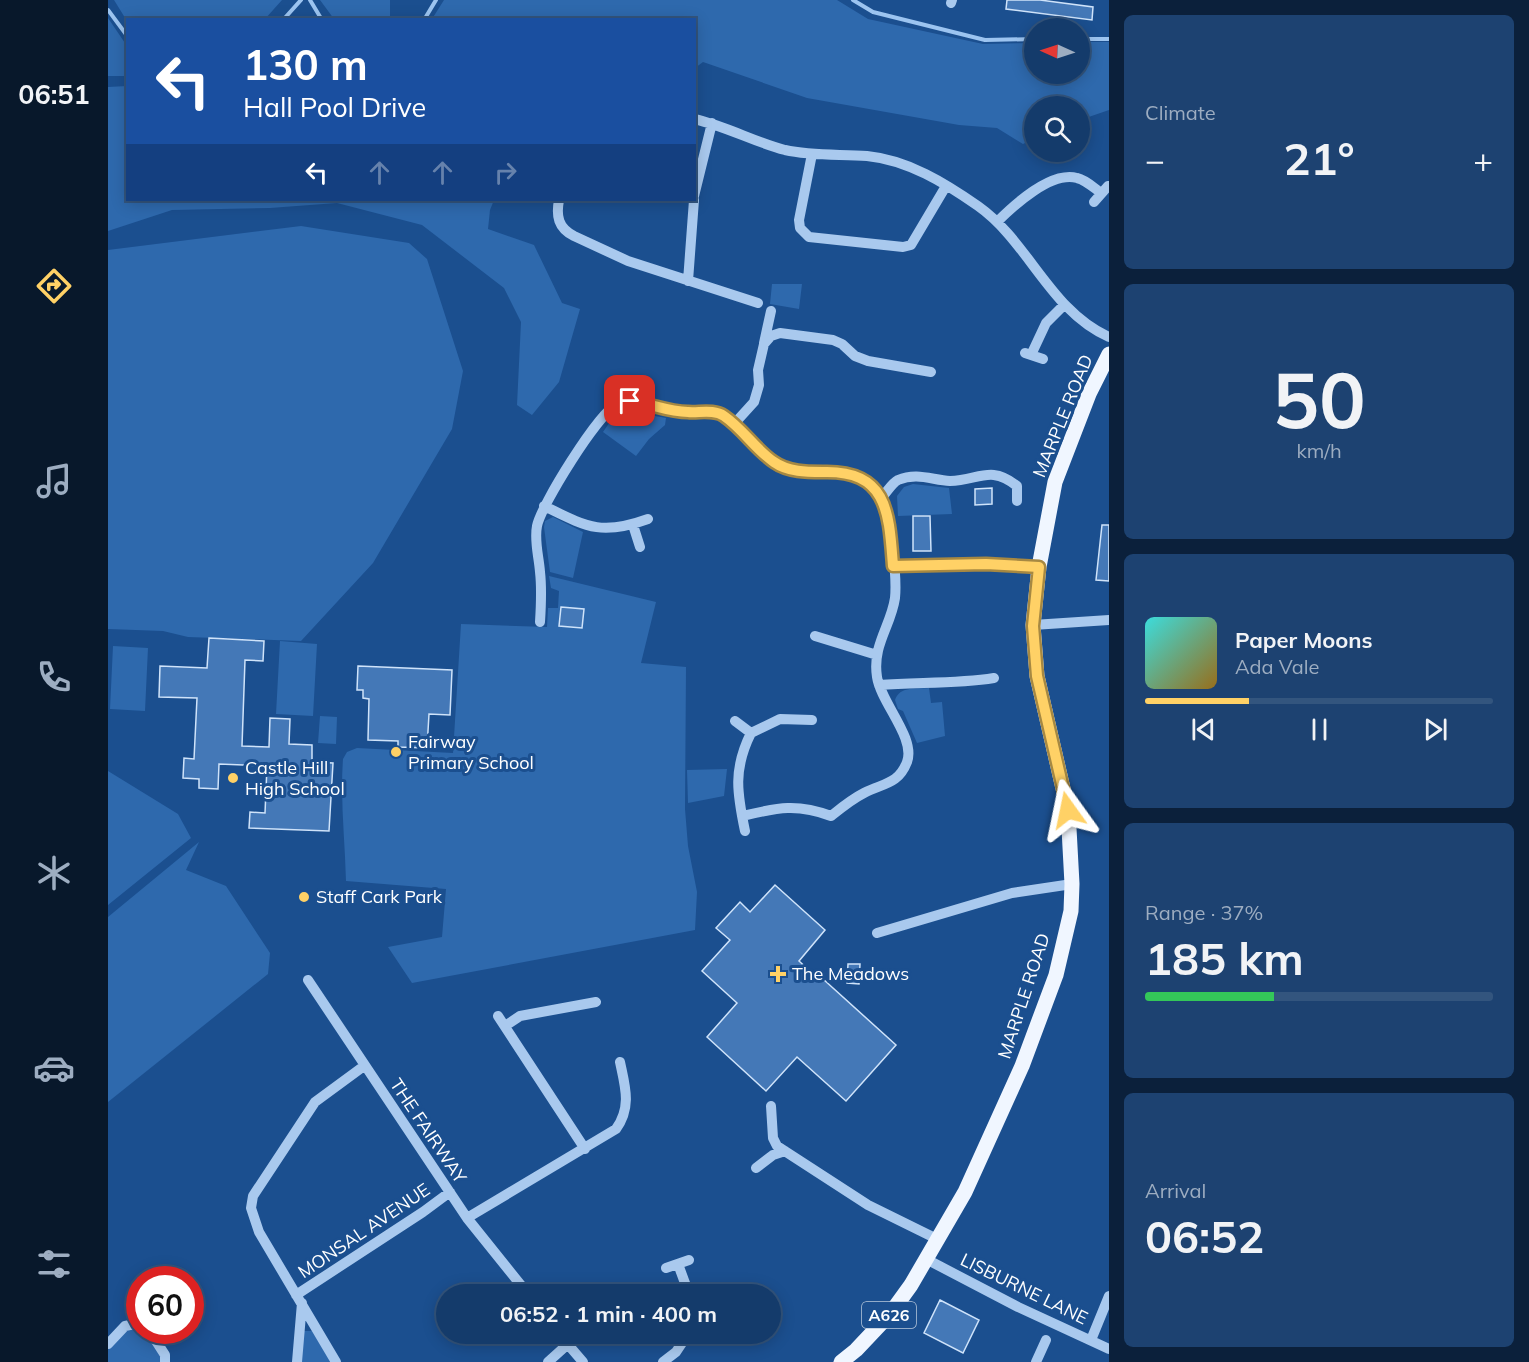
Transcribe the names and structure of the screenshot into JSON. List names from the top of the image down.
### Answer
{
  "streets": {
    "main road": ["MARPLE ROAD", "A626"],
    "street": ["THE FAIRWAY", "MONSAL AVENUE", "LISBURNE LANE"]
  },
  "crossings": [
    ["MARPLE ROAD", "LISBURNE LANE"],
    ["THE FAIRWAY", "MONSAL AVENUE"]
  ],
  "places": {
    "other": ["Fairway Primary School", "Castle Hill High School", "Staff Cark Park"],
    "health": ["The Meadows"]
  },
  "north": "left",
  "page": {
    "tabs": "06:51",
    "tile": [
      "Climate",
      ["50", "km/h"],
      ["Range · 37%", "185 km"],
      ["Arrival", "06:52"]
    ],
    "turn": ["130 m", "Hall Pool Drive"],
    "heat": ["−", "21°", "+"],
    "song": ["Paper Moons", "Ada Vale"],
    "limit": "60",
    "trip": "06:52 · 1 min · 400 m"
  }
}
